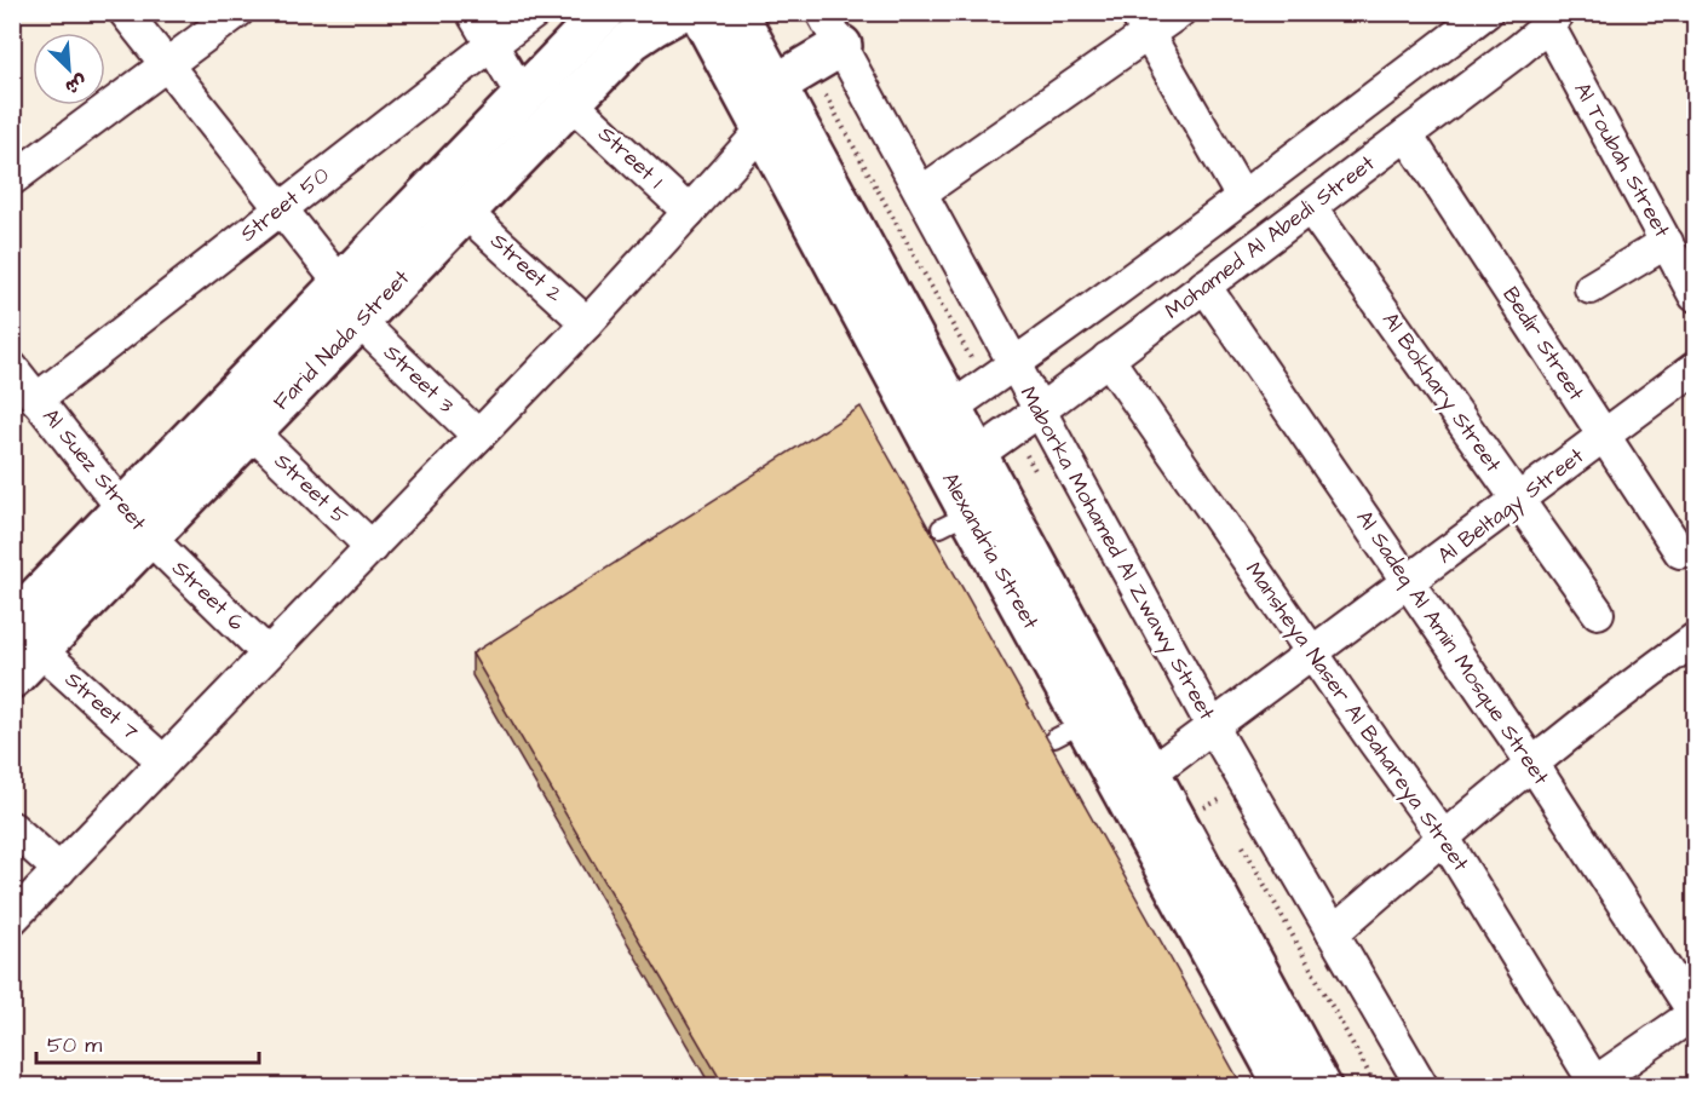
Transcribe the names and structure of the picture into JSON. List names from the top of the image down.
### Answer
{
  "streets": {
    "street": [
      "Street 1",
      "Al Toubah Street",
      "Street 50",
      "Mohamed Al Abedi Street",
      "Street 2",
      "Farid Nada Street",
      "Bedir Street",
      "Street 3",
      "Al Bokhary Street",
      "Al Suez Street",
      "Street 5",
      "Al Beltagy Street",
      "Alexandria Street",
      "Maborka Mohamed Al Zwawy Street",
      "Street 6",
      "Al Sadeq Al Amin Mosque Street",
      "Street 7",
      "Mansheya Naser Al Bahareya Street"
    ]
  },
  "crossings": [
    ["Street 1", "Farid Nada Street"],
    ["Al Toubah Street", "Mohamed Al Abedi Street"],
    ["Street 50", "Al Suez Street"],
    ["Mohamed Al Abedi Street", "Bedir Street"],
    ["Mohamed Al Abedi Street", "Al Bokhary Street"],
    ["Mohamed Al Abedi Street", "Alexandria Street"],
    ["Mohamed Al Abedi Street", "Maborka Mohamed Al Zwawy Street"],
    ["Mohamed Al Abedi Street", "Al Sadeq Al Amin Mosque Street"],
    ["Mohamed Al Abedi Street", "Mansheya Naser Al Bahareya Street"],
    ["Street 2", "Farid Nada Street"],
    ["Farid Nada Street", "Street 3"],
    ["Farid Nada Street", "Al Suez Street"],
    ["Farid Nada Street", "Street 5"],
    ["Farid Nada Street", "Street 6"],
    ["Farid Nada Street", "Street 7"],
    ["Bedir Street", "Al Beltagy Street"],
    ["Al Bokhary Street", "Al Beltagy Street"],
    ["Al Suez Street", "Street 6"],
    ["Al Beltagy Street", "Alexandria Street"],
    ["Al Beltagy Street", "Maborka Mohamed Al Zwawy Street"],
    ["Al Beltagy Street", "Al Sadeq Al Amin Mosque Street"],
    ["Al Beltagy Street", "Mansheya Naser Al Bahareya Street"],
    ["Alexandria Street", "Maborka Mohamed Al Zwawy Street"]
  ],
  "scale_bar": "50 m",
  "north": "bottom right"
}
